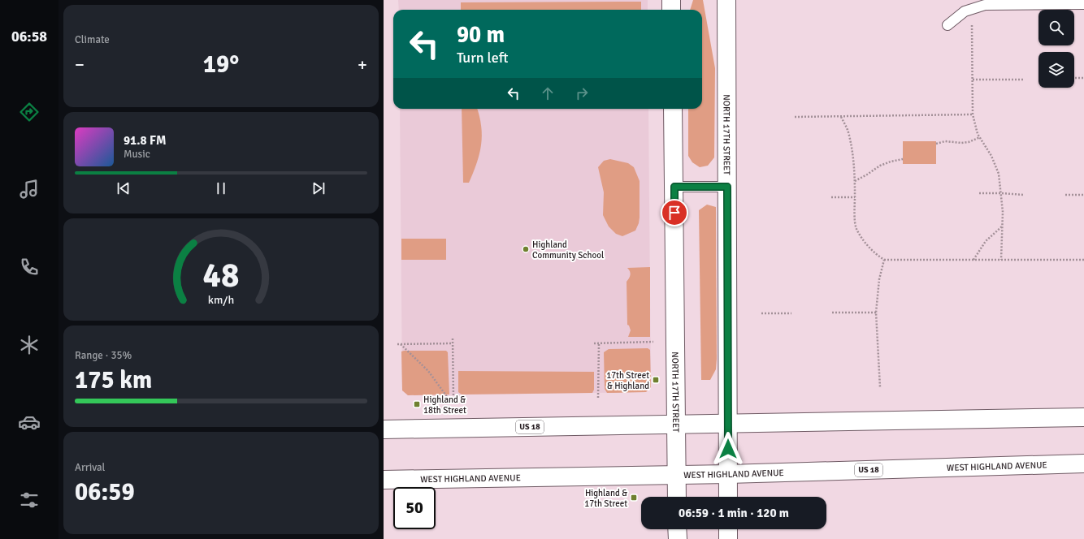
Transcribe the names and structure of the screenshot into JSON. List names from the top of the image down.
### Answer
{
  "streets": {
    "main road": ["NORTH 17TH STREET", "US 18", "WEST HIGHLAND AVENUE"]
  },
  "crossings": [
    ["NORTH 17TH STREET", "US 18"],
    ["NORTH 17TH STREET", "WEST HIGHLAND AVENUE"]
  ],
  "places": {
    "other": ["Highland Community School"],
    "transit": ["17th Street & Highland", "Highland & 18th Street", "Highland & 17th Street"]
  },
  "page": {
    "tabs": "06:58",
    "tile": [
      "Climate",
      ["Range · 35%", "175 km"],
      ["Arrival", "06:59"]
    ],
    "turn": ["90 m", "Turn left"],
    "heat": ["−", "19°", "+"],
    "song": ["91.8 FM", "Music"],
    "limit": "50",
    "trip": "06:59 · 1 min · 120 m",
    "gauge": ["48", "km/h"]
  }
}
